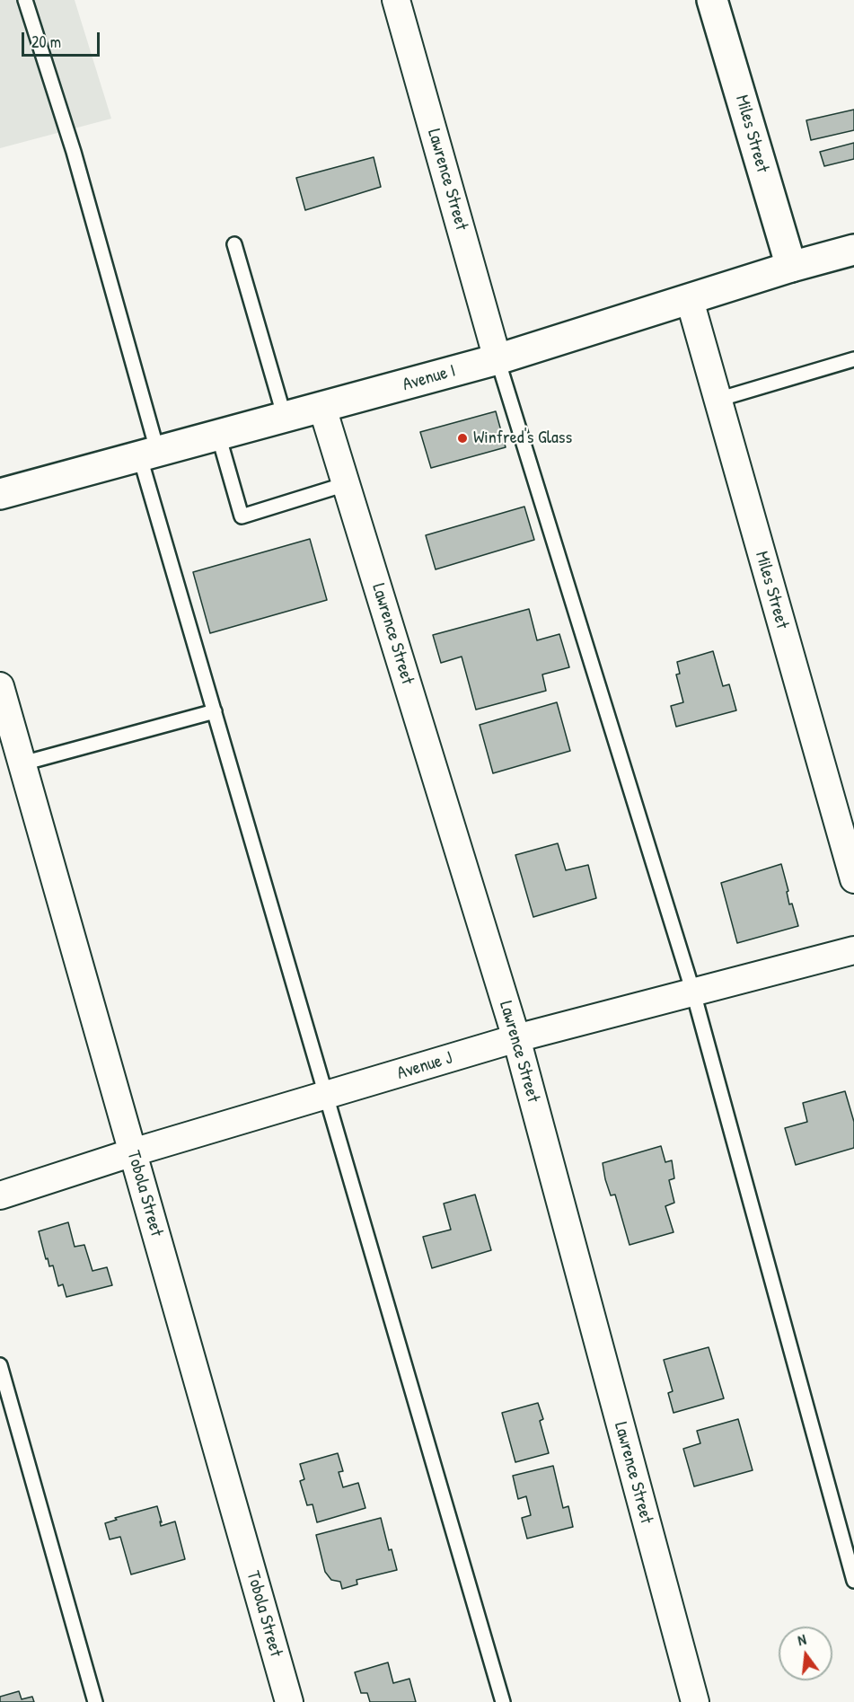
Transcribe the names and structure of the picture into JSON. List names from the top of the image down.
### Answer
{
  "streets": {
    "main road": ["Miles Street", "Avenue I"],
    "street": ["Lawrence Street", "Avenue J", "Tobola Street"]
  },
  "crossings": [
    ["Miles Street", "Avenue I"],
    ["Lawrence Street", "Avenue I"],
    ["Lawrence Street", "Avenue J"],
    ["Avenue J", "Tobola Street"]
  ],
  "places": ["Winfred's Glass"],
  "scale_bar": "20 m",
  "north": "top"
}
